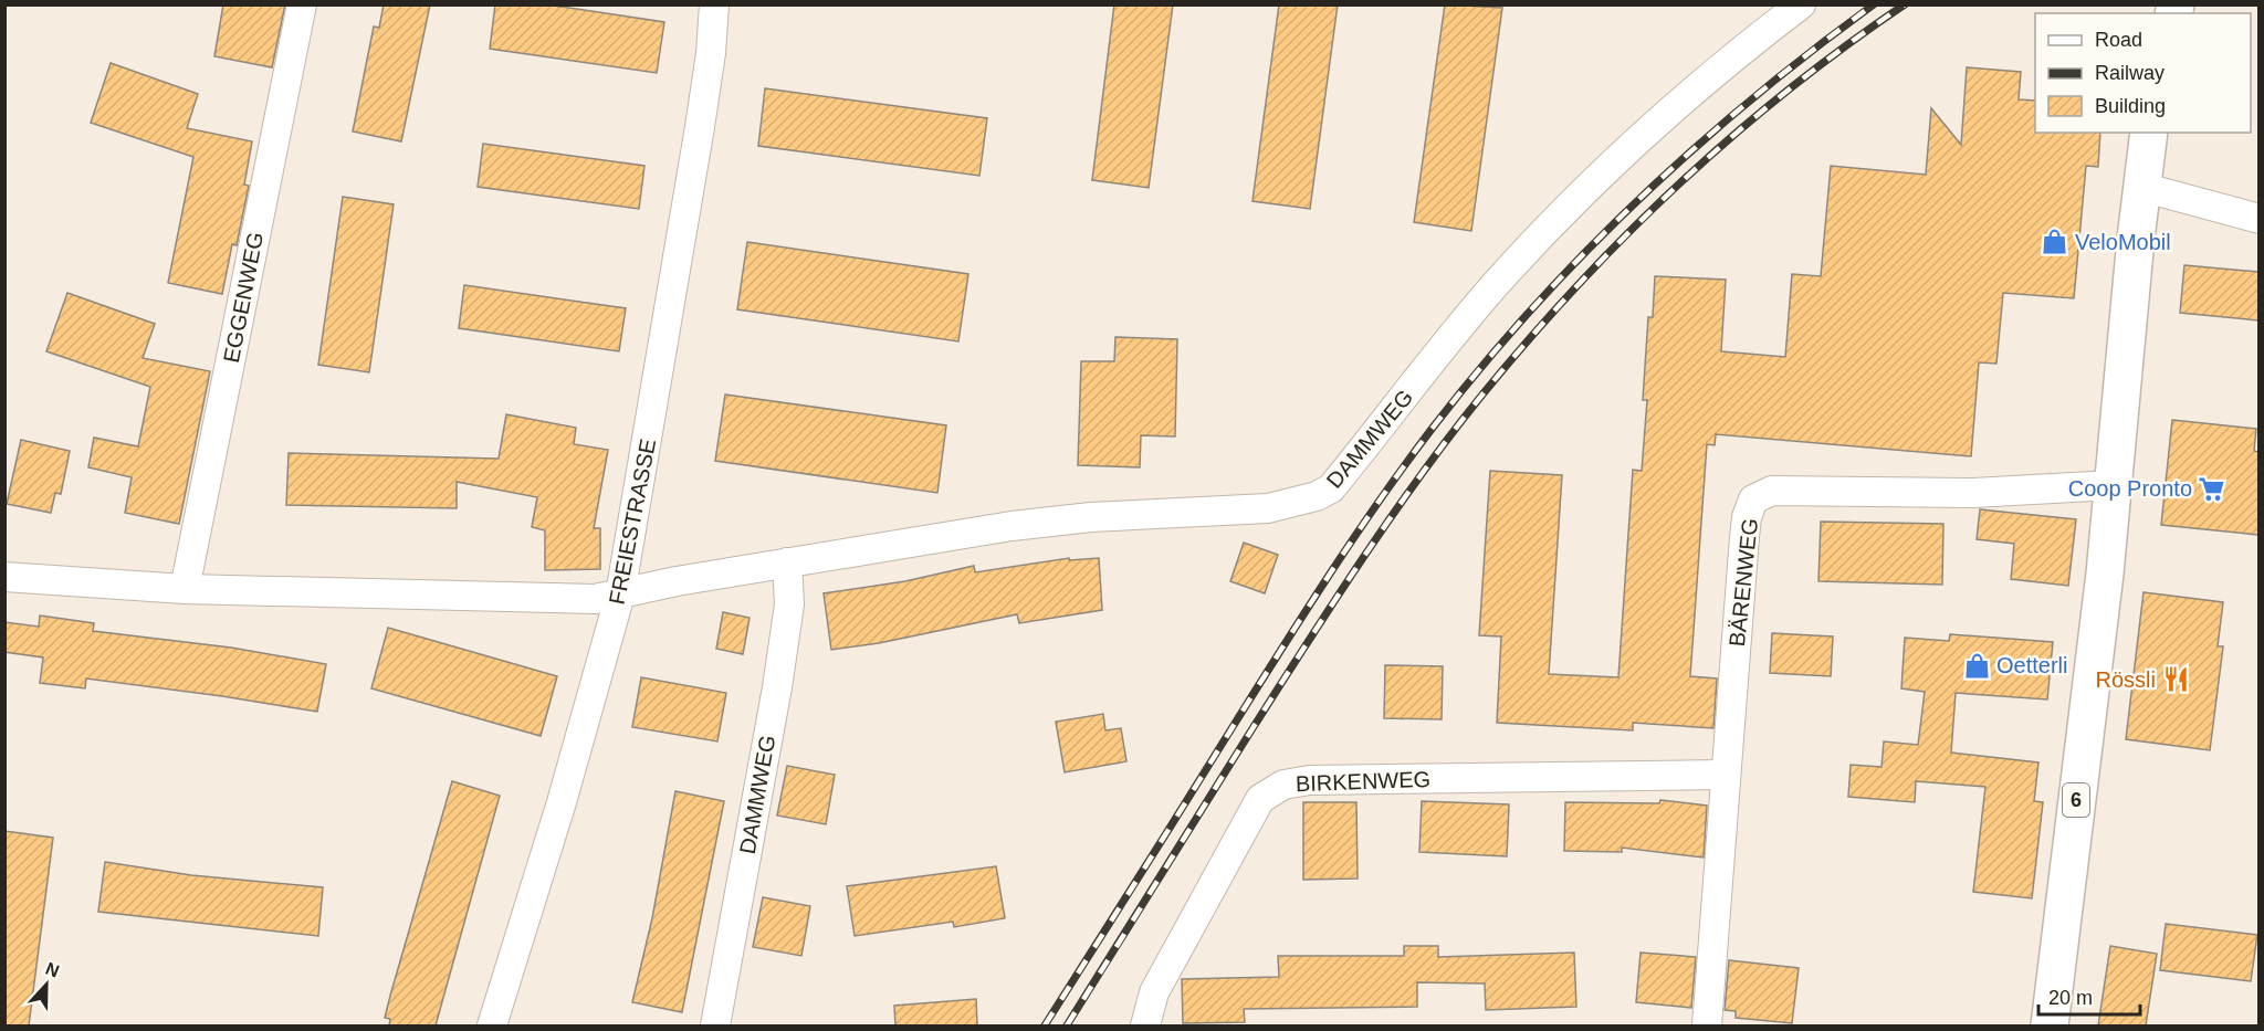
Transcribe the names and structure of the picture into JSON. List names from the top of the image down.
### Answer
{
  "streets": {
    "main road": ["6"],
    "street": [
      "EGGENWEG",
      "DAMMWEG",
      "FREIESTRASSE",
      "BÄRENWEG",
      "BIRKENWEG"
    ]
  },
  "crossings": [
    ["DAMMWEG", "FREIESTRASSE"],
    ["BÄRENWEG", "BIRKENWEG"],
    ["BÄRENWEG", "6"]
  ],
  "places": {
    "shop": ["VeloMobil", "Oetterli"],
    "supermarket": ["Coop Pronto"],
    "restaurant": ["Rössli"]
  },
  "legend": ["Road", "Railway", "Building"],
  "scale_bar": "20 m",
  "north": "top"
}
